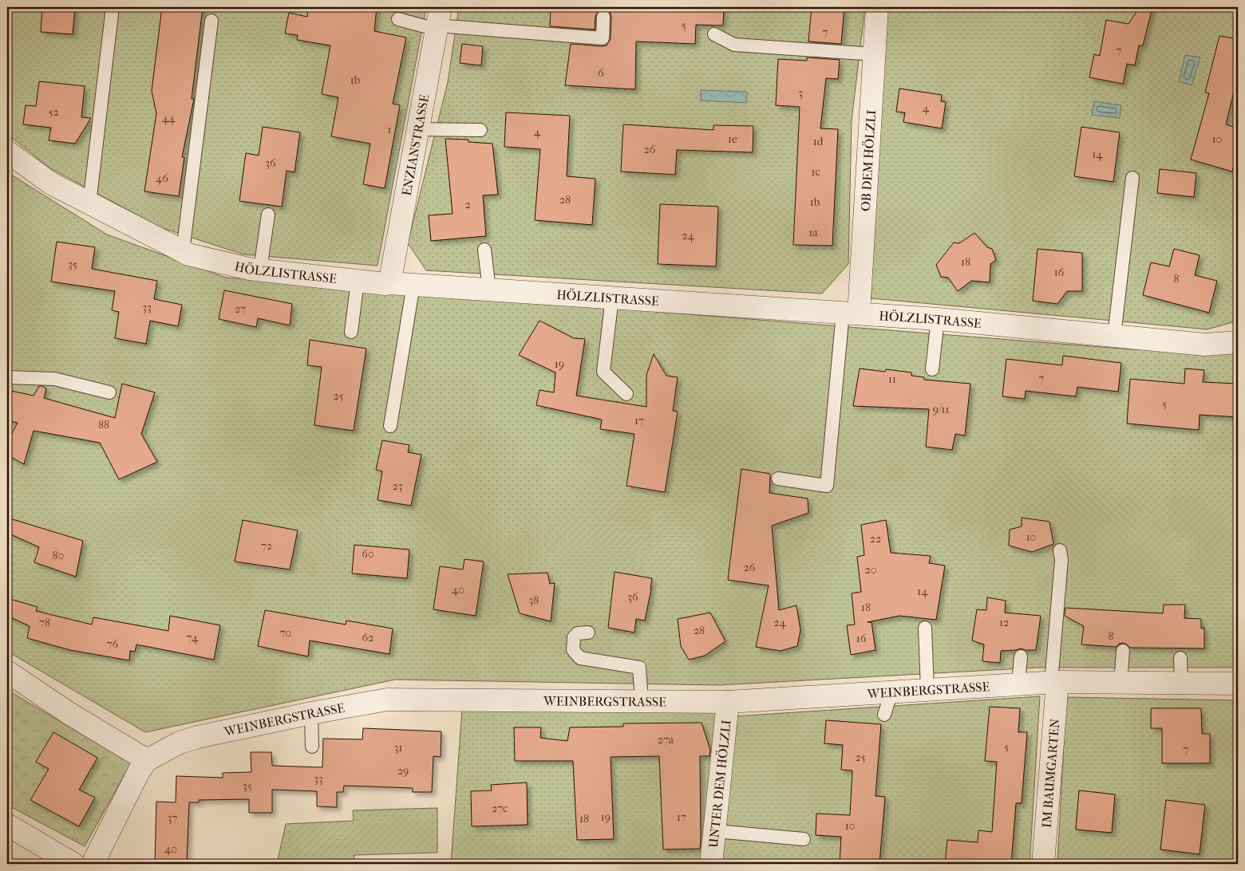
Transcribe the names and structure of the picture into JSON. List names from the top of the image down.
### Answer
{
  "streets": {
    "street": [
      "ENZIANSTRASSE",
      "OB DEM HÖLZLI",
      "HÖLZLISTRASSE",
      "WEINBERGSTRASSE",
      "IM BAUMGARTEN",
      "UNTER DEM HÖLZLI"
    ]
  },
  "crossings": [
    ["ENZIANSTRASSE", "HÖLZLISTRASSE"],
    ["OB DEM HÖLZLI", "HÖLZLISTRASSE"],
    ["WEINBERGSTRASSE", "IM BAUMGARTEN"],
    ["WEINBERGSTRASSE", "UNTER DEM HÖLZLI"]
  ],
  "house_numbers": [
    "5",
    "7",
    "7",
    "6",
    "1b",
    "3",
    "4",
    "52",
    "44",
    "1",
    "4",
    "1e",
    "10",
    "1d",
    "26",
    "14",
    "36",
    "1c",
    "46",
    "28",
    "1b",
    "2",
    "1a",
    "24",
    "18",
    "35",
    "16",
    "8",
    "33",
    "27",
    "19",
    "7",
    "11",
    "25",
    "5",
    "9/11",
    "17",
    "88",
    "23",
    "10",
    "22",
    "72",
    "60",
    "80",
    "26",
    "20",
    "40",
    "14",
    "36",
    "38",
    "18",
    "78",
    "24",
    "12",
    "28",
    "70",
    "8",
    "74",
    "62",
    "16",
    "76",
    "27a",
    "5",
    "31",
    "7",
    "25",
    "29",
    "33",
    "35",
    "27c",
    "19",
    "17",
    "37",
    "18",
    "10",
    "40"
  ]
}
